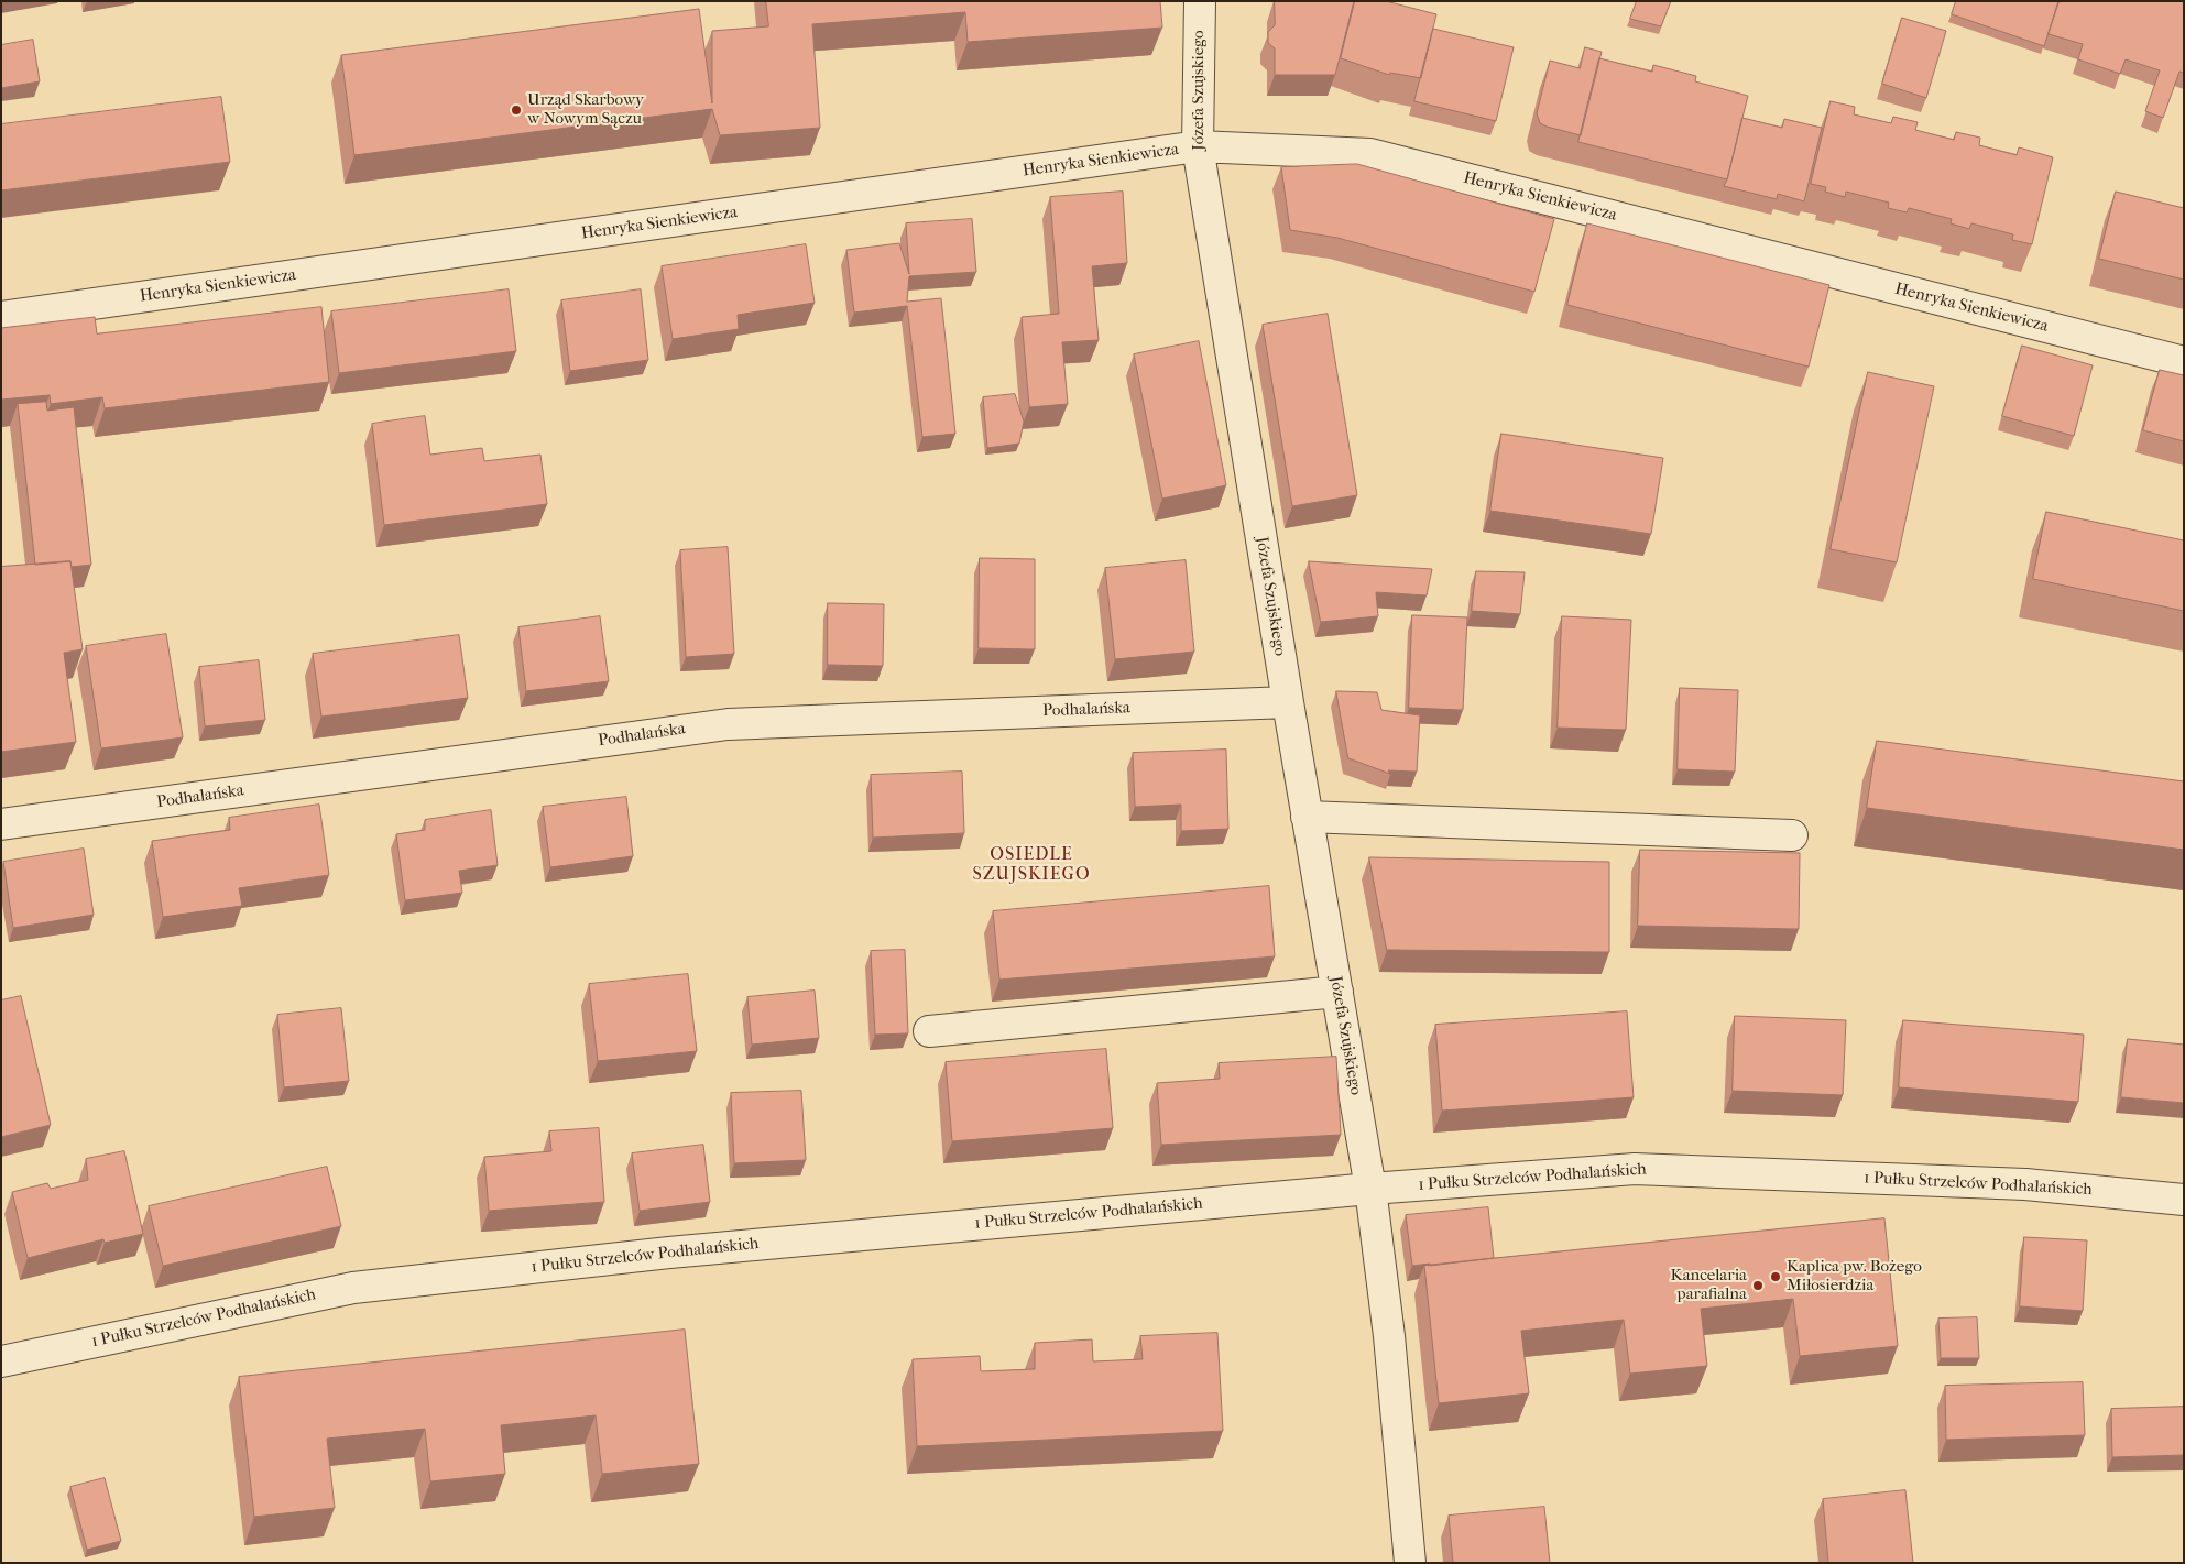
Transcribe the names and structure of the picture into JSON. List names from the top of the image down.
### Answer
{
  "streets": {
    "street": [
      "Józefa Szujskiego",
      "Henryka Sienkiewicza",
      "Podhalańska",
      "1 Pułku Strzelców Podhalańskich"
    ]
  },
  "crossings": [
    ["Józefa Szujskiego", "Henryka Sienkiewicza"],
    ["Józefa Szujskiego", "Podhalańska"],
    ["Józefa Szujskiego", "1 Pułku Strzelców Podhalańskich"]
  ],
  "districts": ["OSIEDLE SZUJSKIEGO"],
  "places": ["Urząd Skarbowy w Nowym Sączu", "Kaplica pw. Bożego Miłosierdzia", "Kancelaria parafialna"]
}
